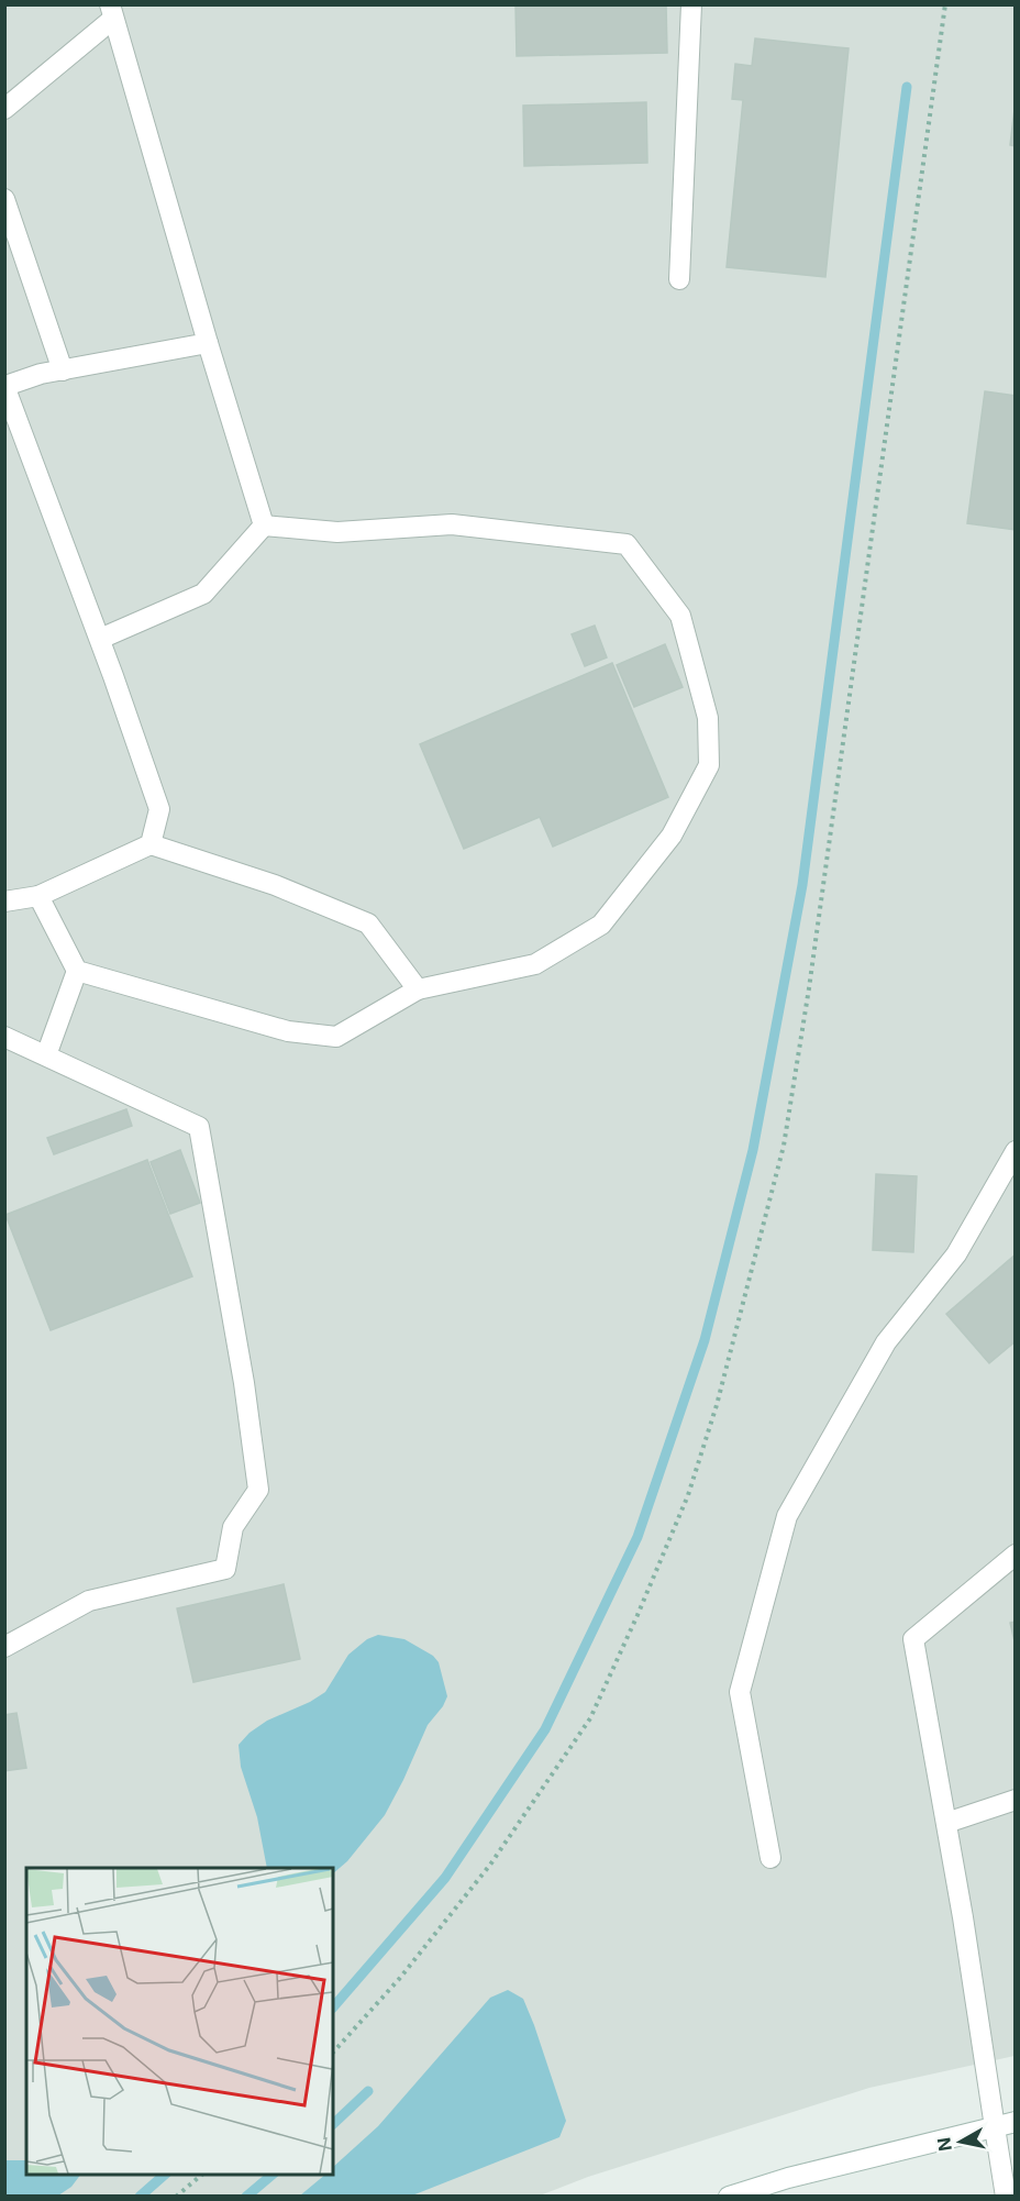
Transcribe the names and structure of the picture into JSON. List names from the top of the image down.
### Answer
{
  "north": "left"
}
